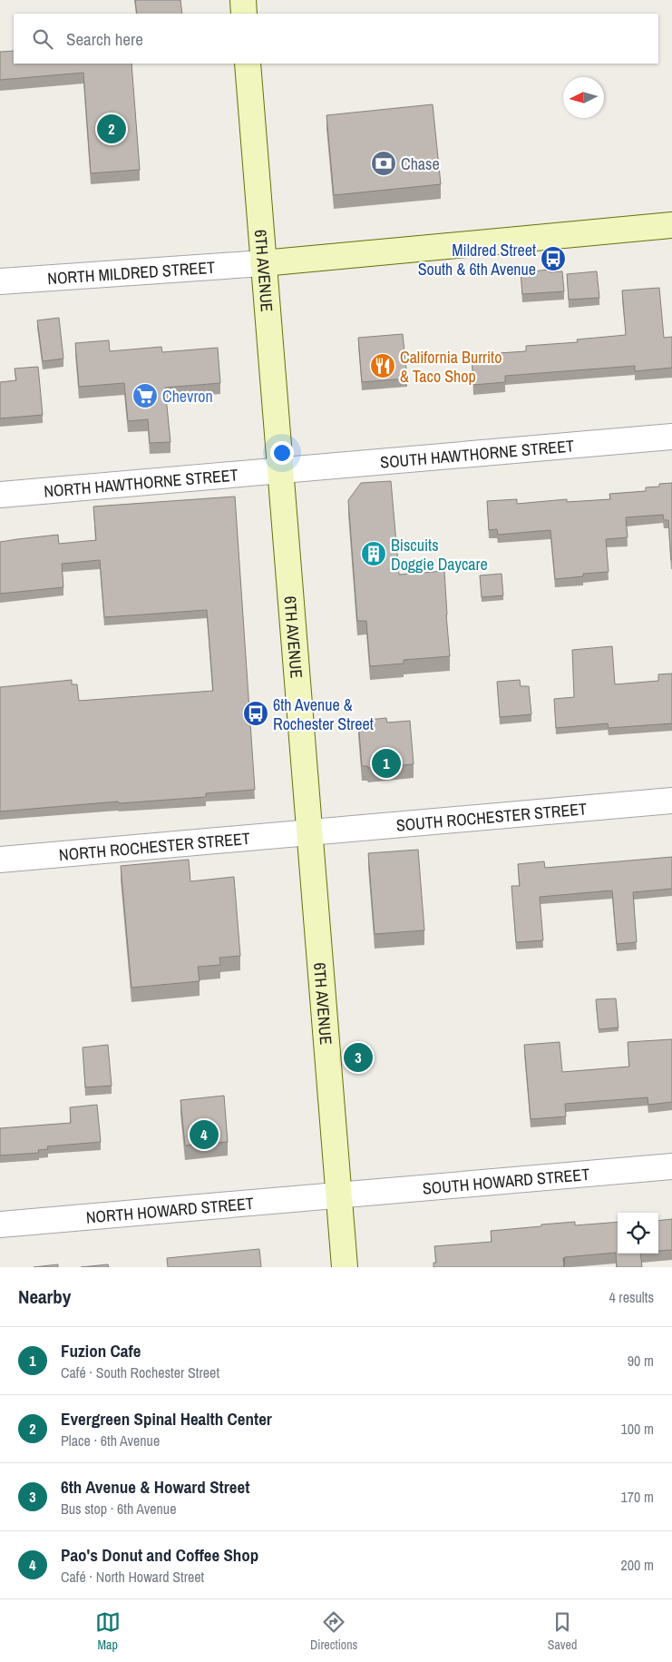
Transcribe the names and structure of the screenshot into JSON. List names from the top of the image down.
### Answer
{
  "streets": {
    "main road": ["6TH AVENUE"],
    "street": [
      "NORTH MILDRED STREET",
      "SOUTH HAWTHORNE STREET",
      "NORTH HAWTHORNE STREET",
      "SOUTH ROCHESTER STREET",
      "NORTH ROCHESTER STREET",
      "SOUTH HOWARD STREET",
      "NORTH HOWARD STREET"
    ]
  },
  "crossings": [
    ["6TH AVENUE", "NORTH MILDRED STREET"],
    ["6TH AVENUE", "SOUTH HAWTHORNE STREET"],
    ["6TH AVENUE", "NORTH HAWTHORNE STREET"],
    ["6TH AVENUE", "SOUTH ROCHESTER STREET"],
    ["6TH AVENUE", "NORTH ROCHESTER STREET"],
    ["6TH AVENUE", "SOUTH HOWARD STREET"],
    ["6TH AVENUE", "NORTH HOWARD STREET"],
    ["SOUTH HAWTHORNE STREET", "NORTH HAWTHORNE STREET"],
    ["SOUTH ROCHESTER STREET", "NORTH ROCHESTER STREET"],
    ["SOUTH HOWARD STREET", "NORTH HOWARD STREET"]
  ],
  "places": {
    "bank": ["Chase"],
    "bus stop": ["Mildred Street South & 6th Avenue", "6th Avenue & Rochester Street"],
    "restaurant": ["California Burrito & Taco Shop"],
    "supermarket": ["Chevron"],
    "building": ["Biscuits Doggie Daycare"]
  },
  "north": "left",
  "page": {
    "search": "Search here",
    "pins": [
      "2",
      "1",
      "3",
      "4"
    ],
    "heading": ["Nearby", "4 results"],
    "list": [
      {
        "mark": "1",
        "name": "Fuzion Cafe",
        "note": "Café · South Rochester Street",
        "value": "90 m"
      },
      {
        "mark": "2",
        "name": "Evergreen Spinal Health Center",
        "note": "Place · 6th Avenue",
        "value": "100 m"
      },
      {
        "mark": "3",
        "name": "6th Avenue & Howard Street",
        "note": "Bus stop · 6th Avenue",
        "value": "170 m"
      },
      {
        "mark": "4",
        "name": "Pao's Donut and Coffee Shop",
        "note": "Café · North Howard Street",
        "value": "200 m"
      }
    ],
    "nav": ["Map", "Directions", "Saved"]
  }
}
